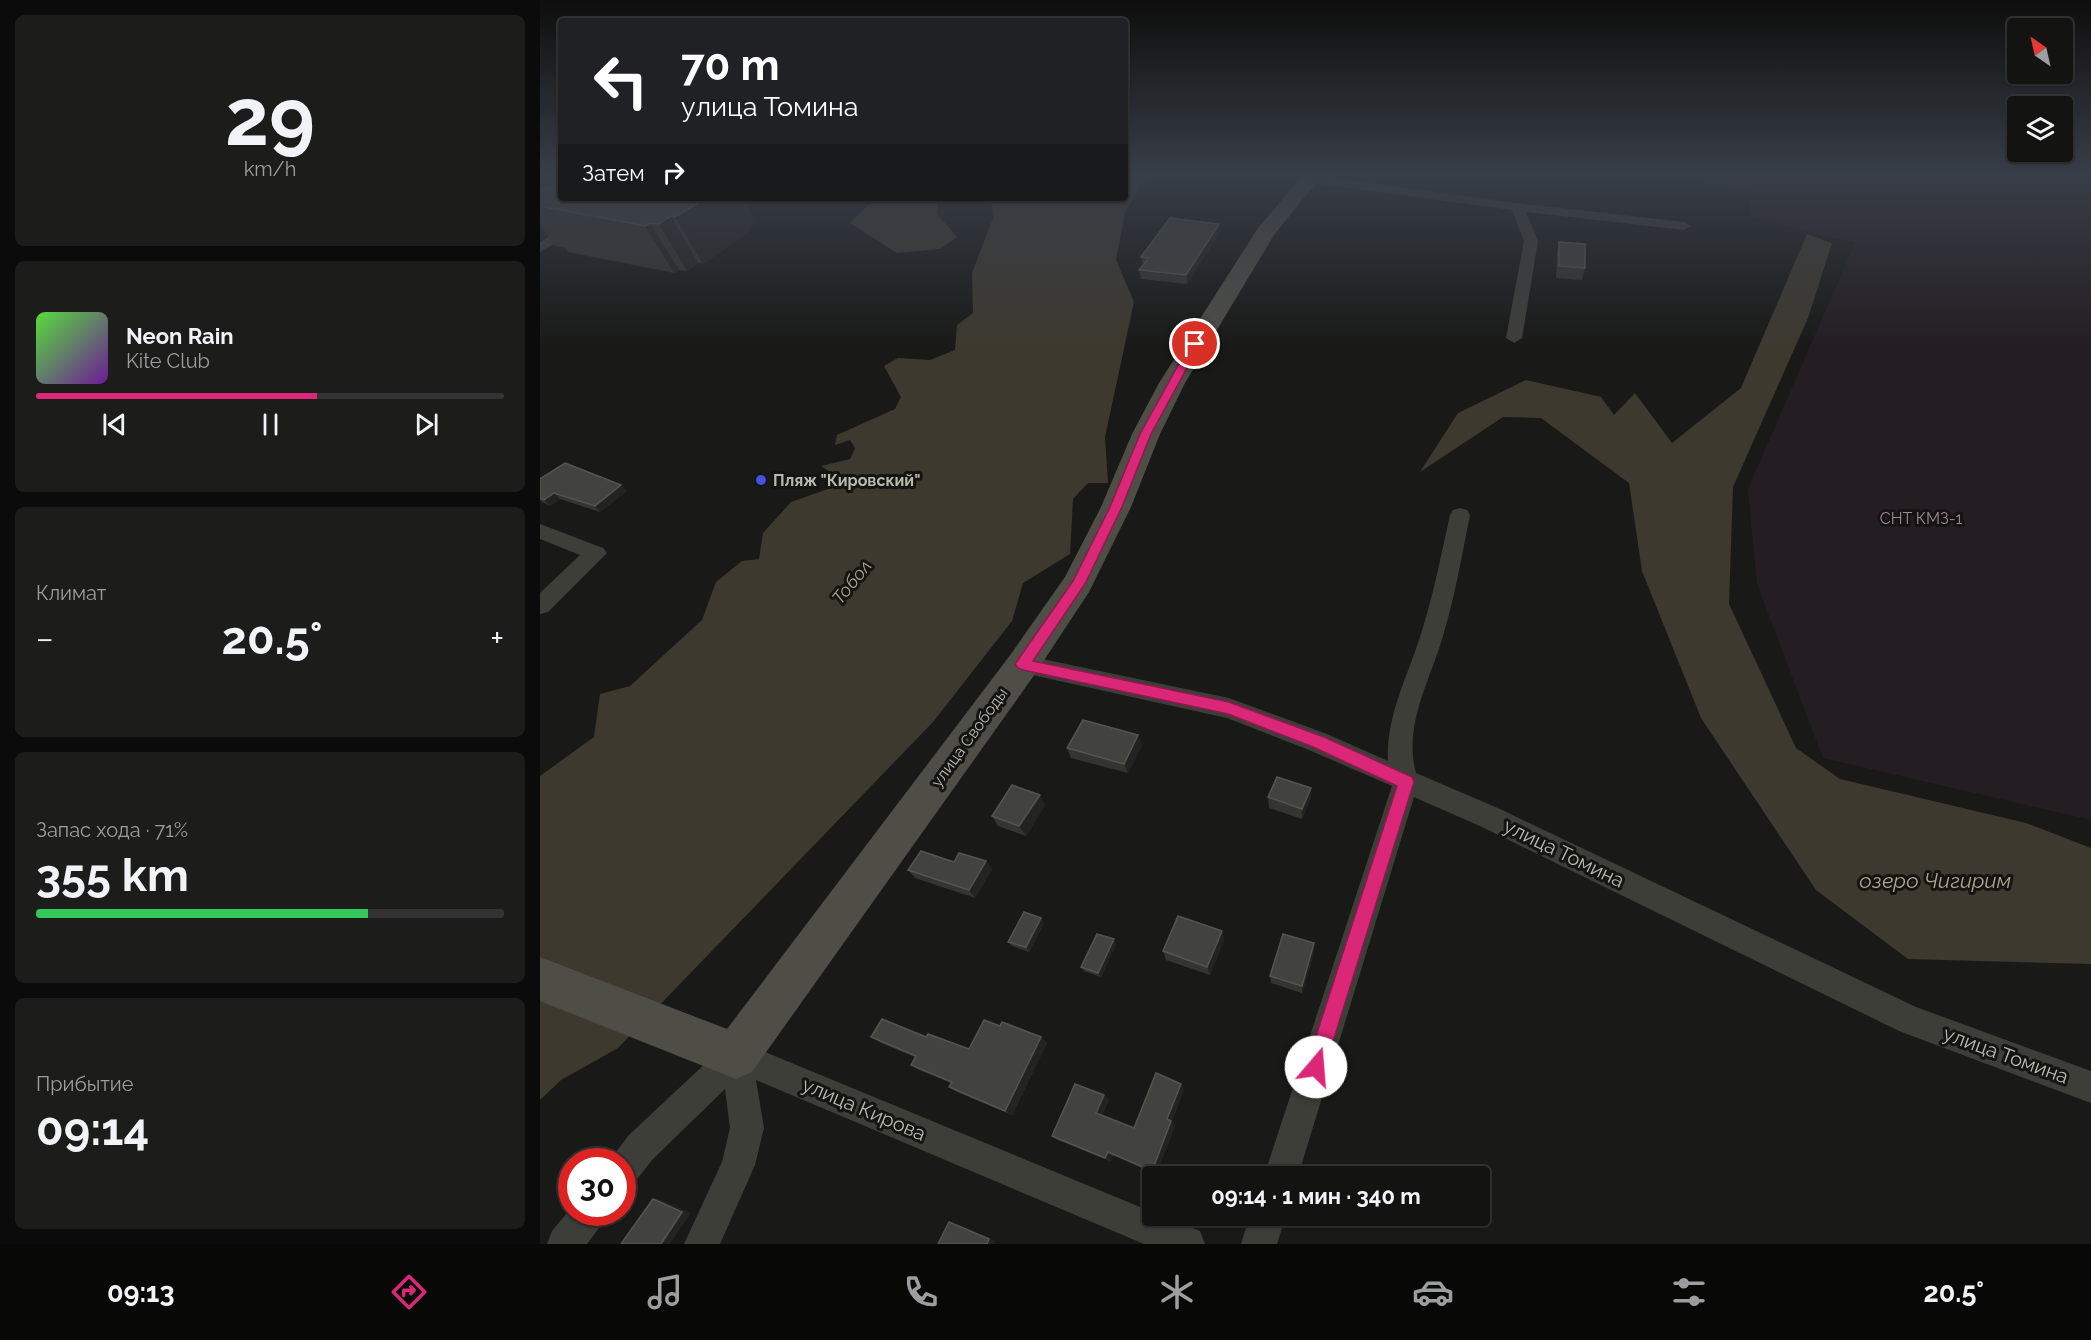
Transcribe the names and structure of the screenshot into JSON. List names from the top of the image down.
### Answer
{
  "streets": {
    "street": ["улица Свободы", "улица Томина", "улица Кирова"]
  },
  "crossings": [
    ["улица Свободы", "улица Томина"],
    ["улица Свободы", "улица Кирова"]
  ],
  "water": ["Тобол", "озеро Чигирим"],
  "parks": ["СНТ КМЗ-1"],
  "places": ["Пляж \"Кировский\""],
  "north": "top left",
  "page": {
    "tile": [
      ["29", "km/h"],
      "Климат",
      ["Запас хода · 71%", "355 km"],
      ["Прибытие", "09:14"]
    ],
    "turn": ["70 m", "улица Томина"],
    "then": "Затем",
    "song": ["Neon Rain", "Kite Club"],
    "heat": ["−", "20.5°", "+"],
    "limit": "30",
    "trip": "09:14 · 1 мин · 340 m",
    "tabs": ["09:13", "20.5°"]
  }
}
